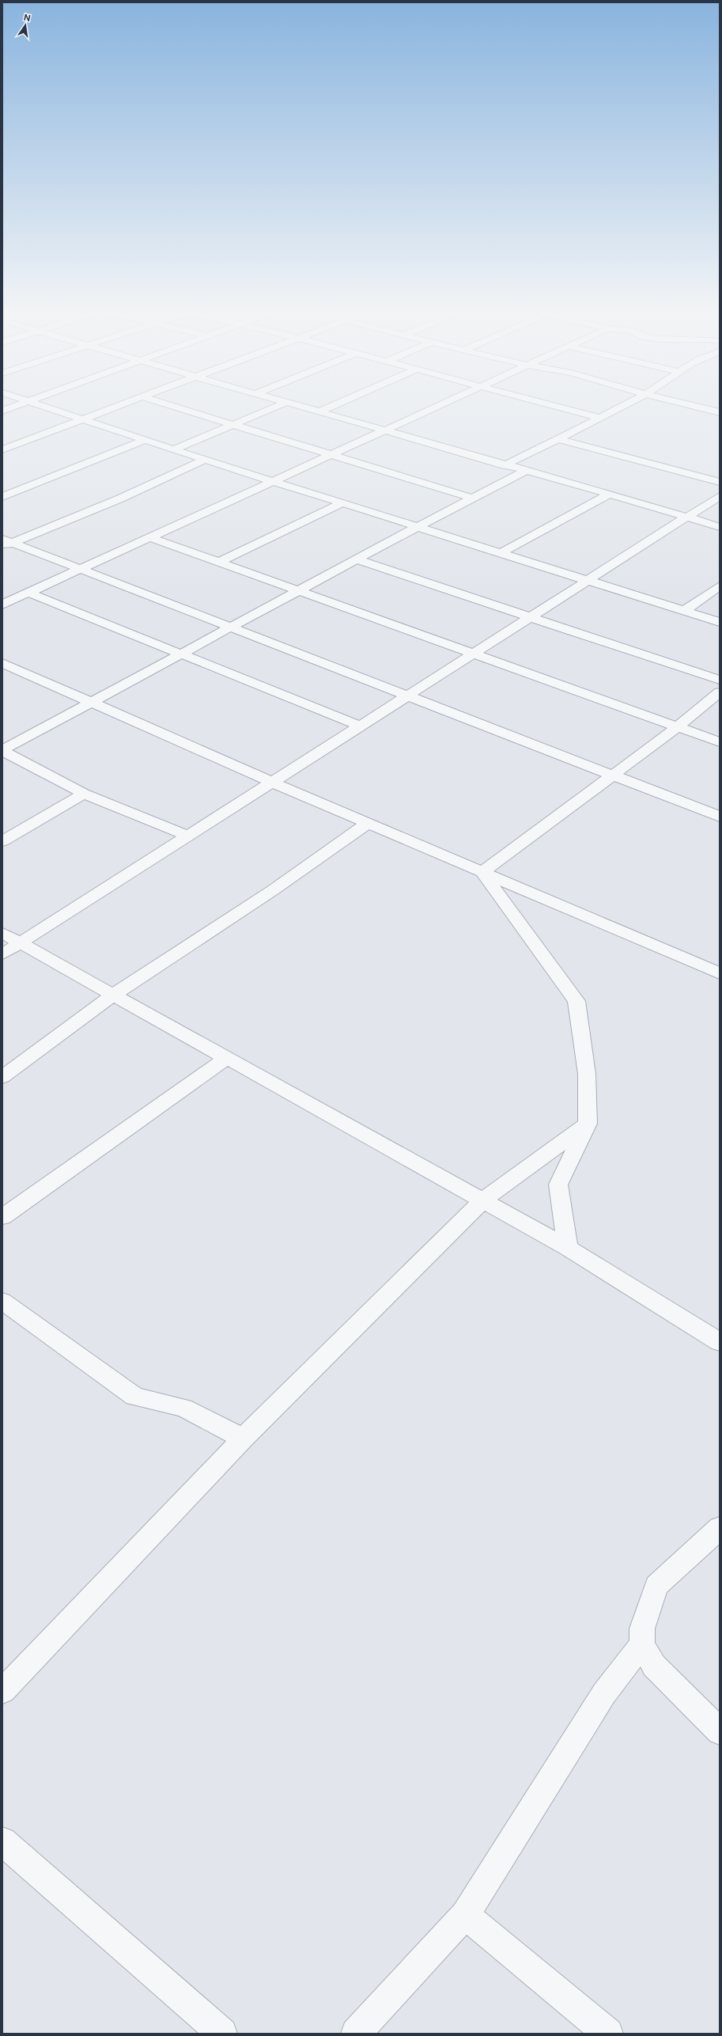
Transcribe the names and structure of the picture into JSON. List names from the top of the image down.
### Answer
{
  "north": "top"
}
